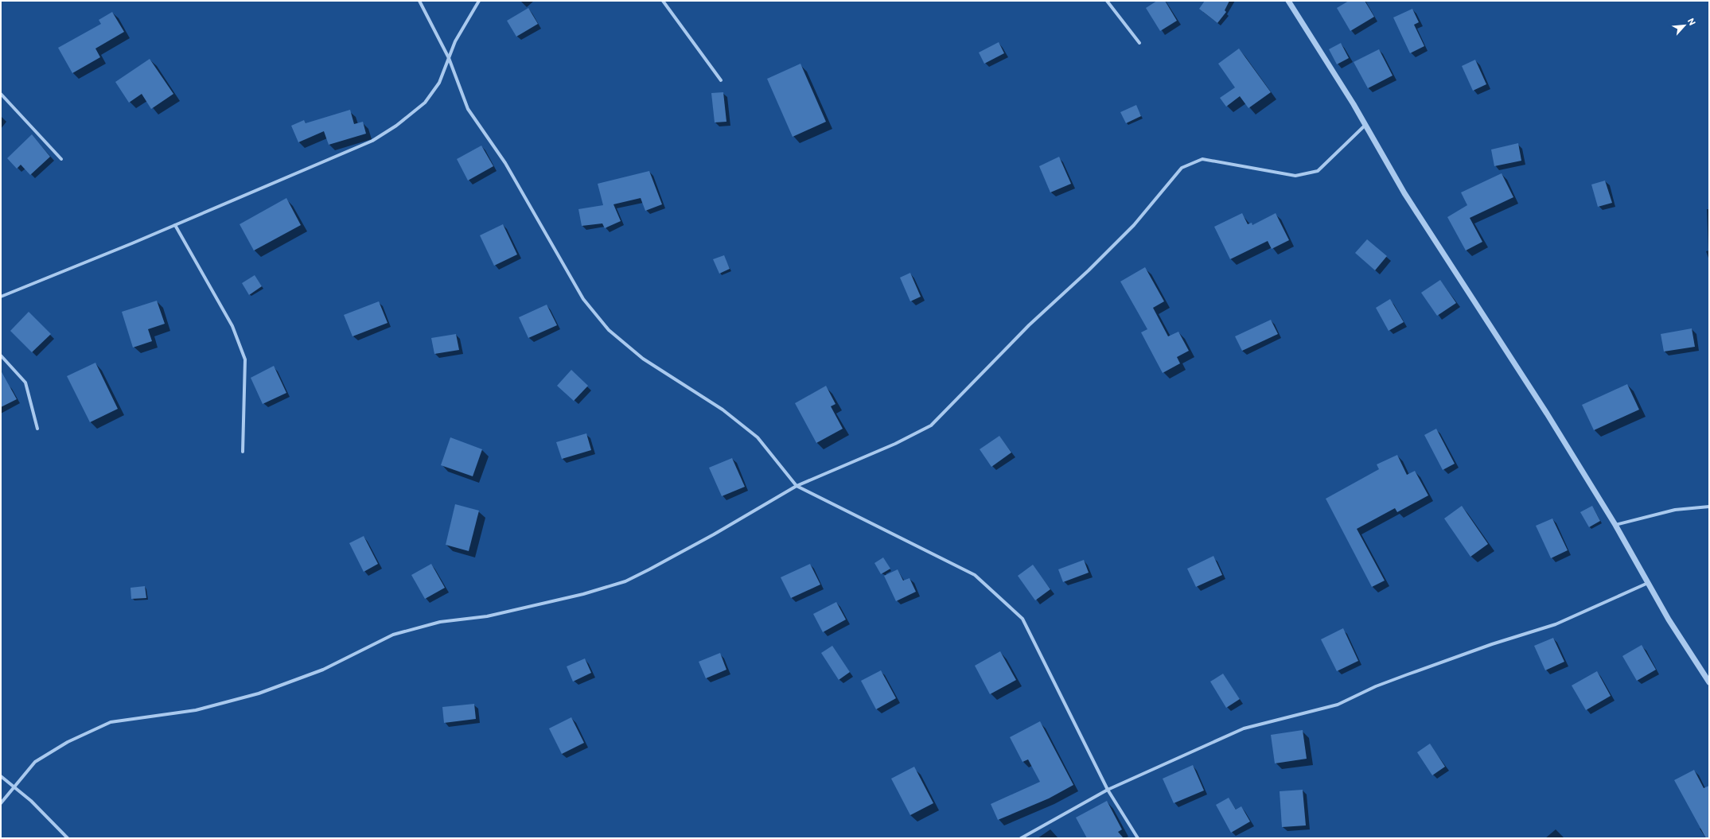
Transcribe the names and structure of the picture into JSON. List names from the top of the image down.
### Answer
{
  "north": "top right"
}
